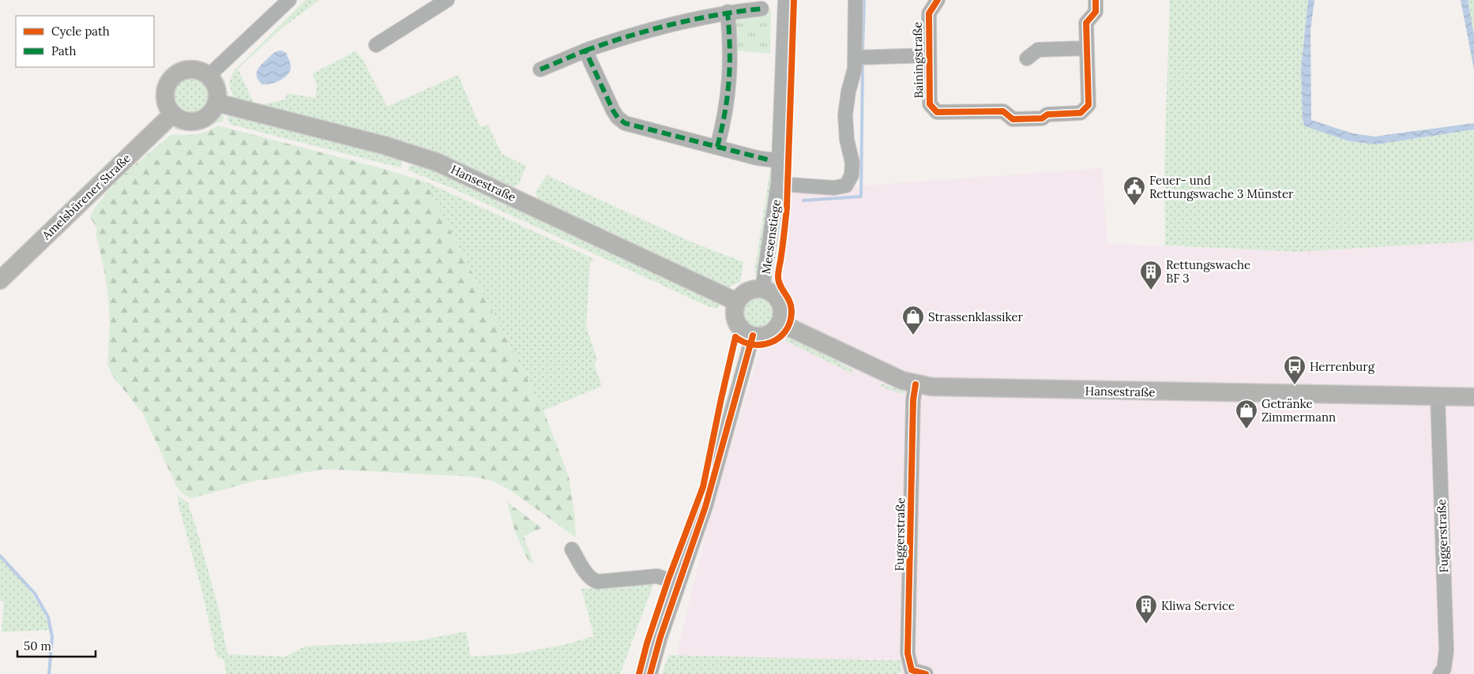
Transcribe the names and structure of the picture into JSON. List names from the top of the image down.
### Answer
{
  "streets": {
    "main road": ["Hansestraße", "Amelsbürener Straße"],
    "street": ["Bainingstraße", "Meesenstiege", "Fuggerstraße"]
  },
  "crossings": [
    ["Bainingstraße", "Meesenstiege"],
    ["Hansestraße", "Amelsbürener Straße"],
    ["Hansestraße", "Meesenstiege"],
    ["Hansestraße", "Fuggerstraße"]
  ],
  "places": {
    "public building": ["Feuer- und Rettungswache 3 Münster"],
    "building": ["Rettungswache BF 3", "Kliwa Service"],
    "shop": ["Strassenklassiker", "Getränke Zimmermann"],
    "bus stop": ["Herrenburg"]
  },
  "legend": ["Cycle path", "Path"],
  "scale_bar": "50 m"
}
